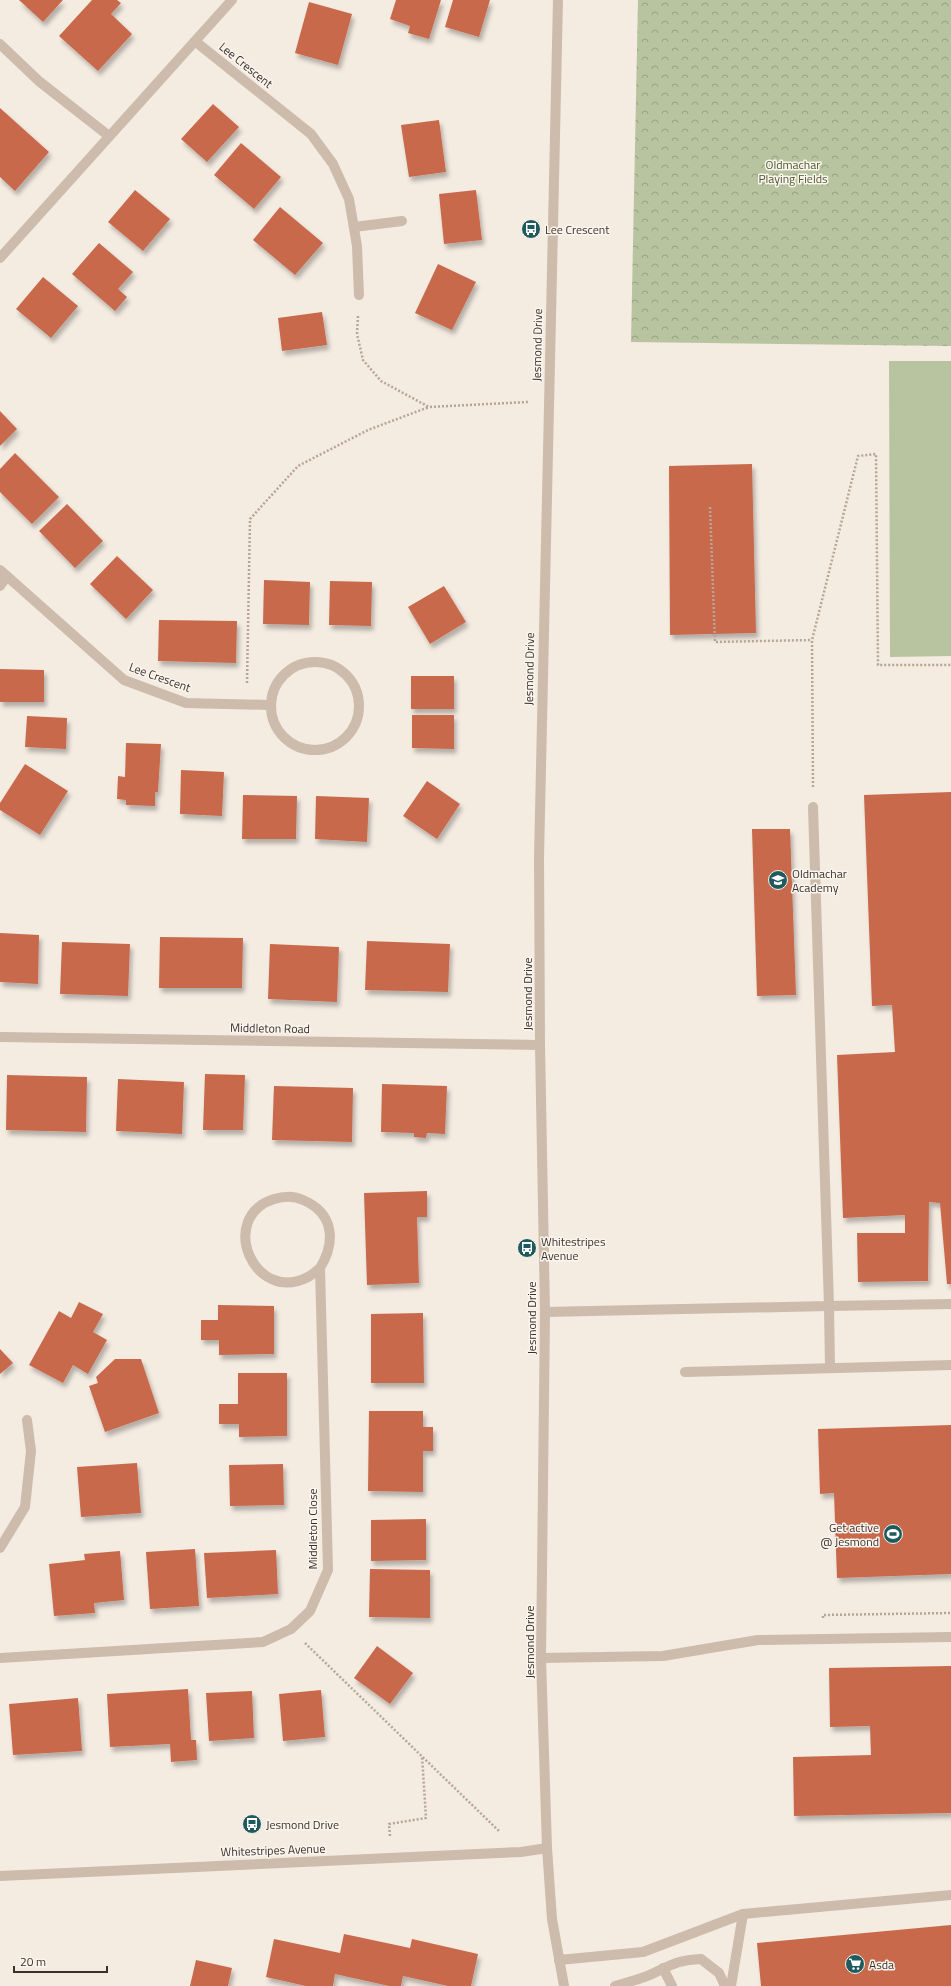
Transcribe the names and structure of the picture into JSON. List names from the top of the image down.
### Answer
{
  "streets": {
    "street": [
      "Lee Crescent",
      "Jesmond Drive",
      "Middleton Road",
      "Middleton Close",
      "Whitestripes Avenue"
    ]
  },
  "crossings": [
    ["Jesmond Drive", "Middleton Road"],
    ["Jesmond Drive", "Whitestripes Avenue"]
  ],
  "parks": ["Oldmachar Playing Fields"],
  "places": {
    "bus stop": ["Lee Crescent", "Whitestripes Avenue", "Jesmond Drive"],
    "school or university": ["Oldmachar Academy"],
    "sports": ["Get active @ Jesmond"],
    "supermarket": ["Asda"]
  },
  "scale_bar": "20 m"
}
